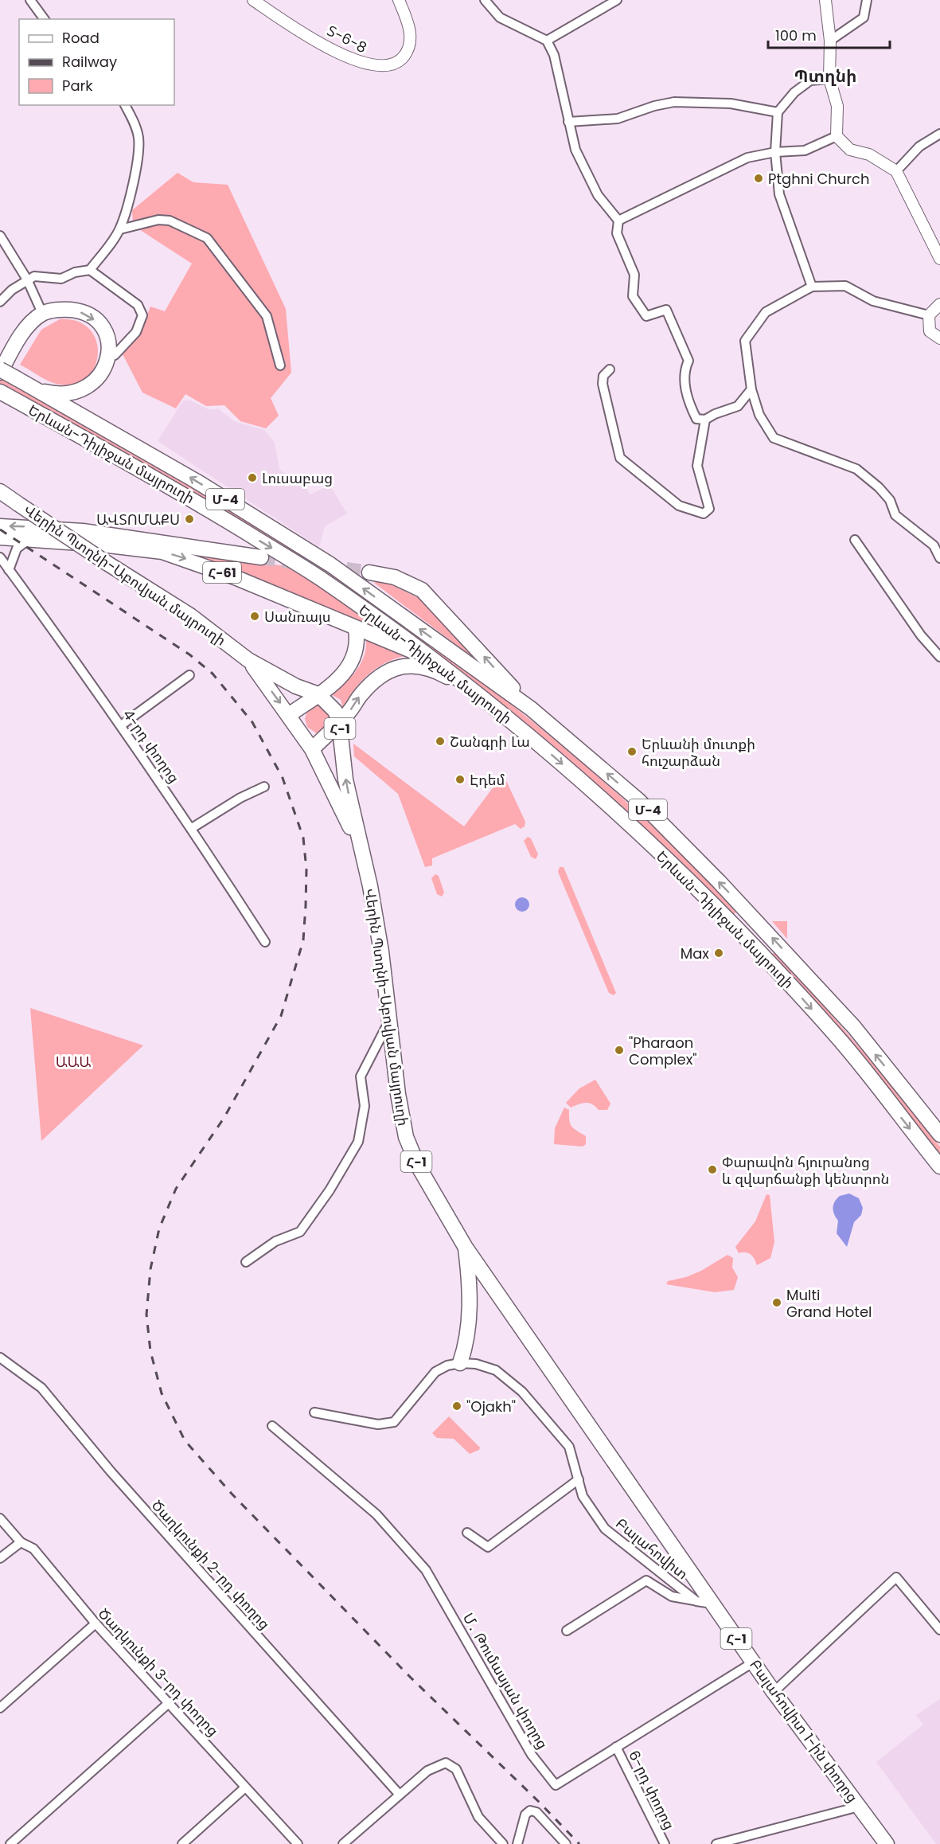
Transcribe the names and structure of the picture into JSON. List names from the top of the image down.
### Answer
{
  "streets": {
    "main road": [
      "Երևան-Դիլիջան մայրուղի",
      "Մ-4",
      "Հ-61",
      "Վերին Պտղնի-Աբովյան մայրուղի",
      "Հ-1",
      "Բալահովիտ 1-ին փողոց"
    ],
    "street": [
      "Տ-6-8",
      "4-րդ փողոց",
      "Բալահովիտ",
      "Ծաղկունքի 2-րդ փողոց",
      "Ծաղկունքի 3-րդ փողոց",
      "Մ․ Թումասյան փողոց",
      "6-րդ փողոց"
    ]
  },
  "crossings": [
    ["Երևան-Դիլիջան մայրուղի", "Հ-61"],
    ["Վերին Պտղնի-Աբովյան մայրուղի", "Բալահովիտ 1-ին փողոց"],
    ["Բալահովիտ", "Բալահովիտ 1-ին փողոց"],
    ["Մ․ Թումասյան փողոց", "Բալահովիտ 1-ին փողոց"],
    ["Մ․ Թումասյան փողոց", "6-րդ փողոց"]
  ],
  "districts": ["Պտղնի"],
  "parks": ["ԱԱԱ"],
  "places": [
    "Ptghni Church",
    "Լուսաբաց",
    "ԱՎՏՈՄԱՔՍ",
    "Սանռայս",
    "Շանգրի Լա",
    "Երևանի մուտքի հուշարձան",
    "Էդեմ",
    "Max",
    "\"Pharaon Complex\"",
    "Փարավոն հյուրանոց և զվարճանքի կենտրոն",
    "Multi Grand Hotel",
    "\"Ojakh\""
  ],
  "legend": ["Road", "Railway", "Park"],
  "scale_bar": "100 m"
}
